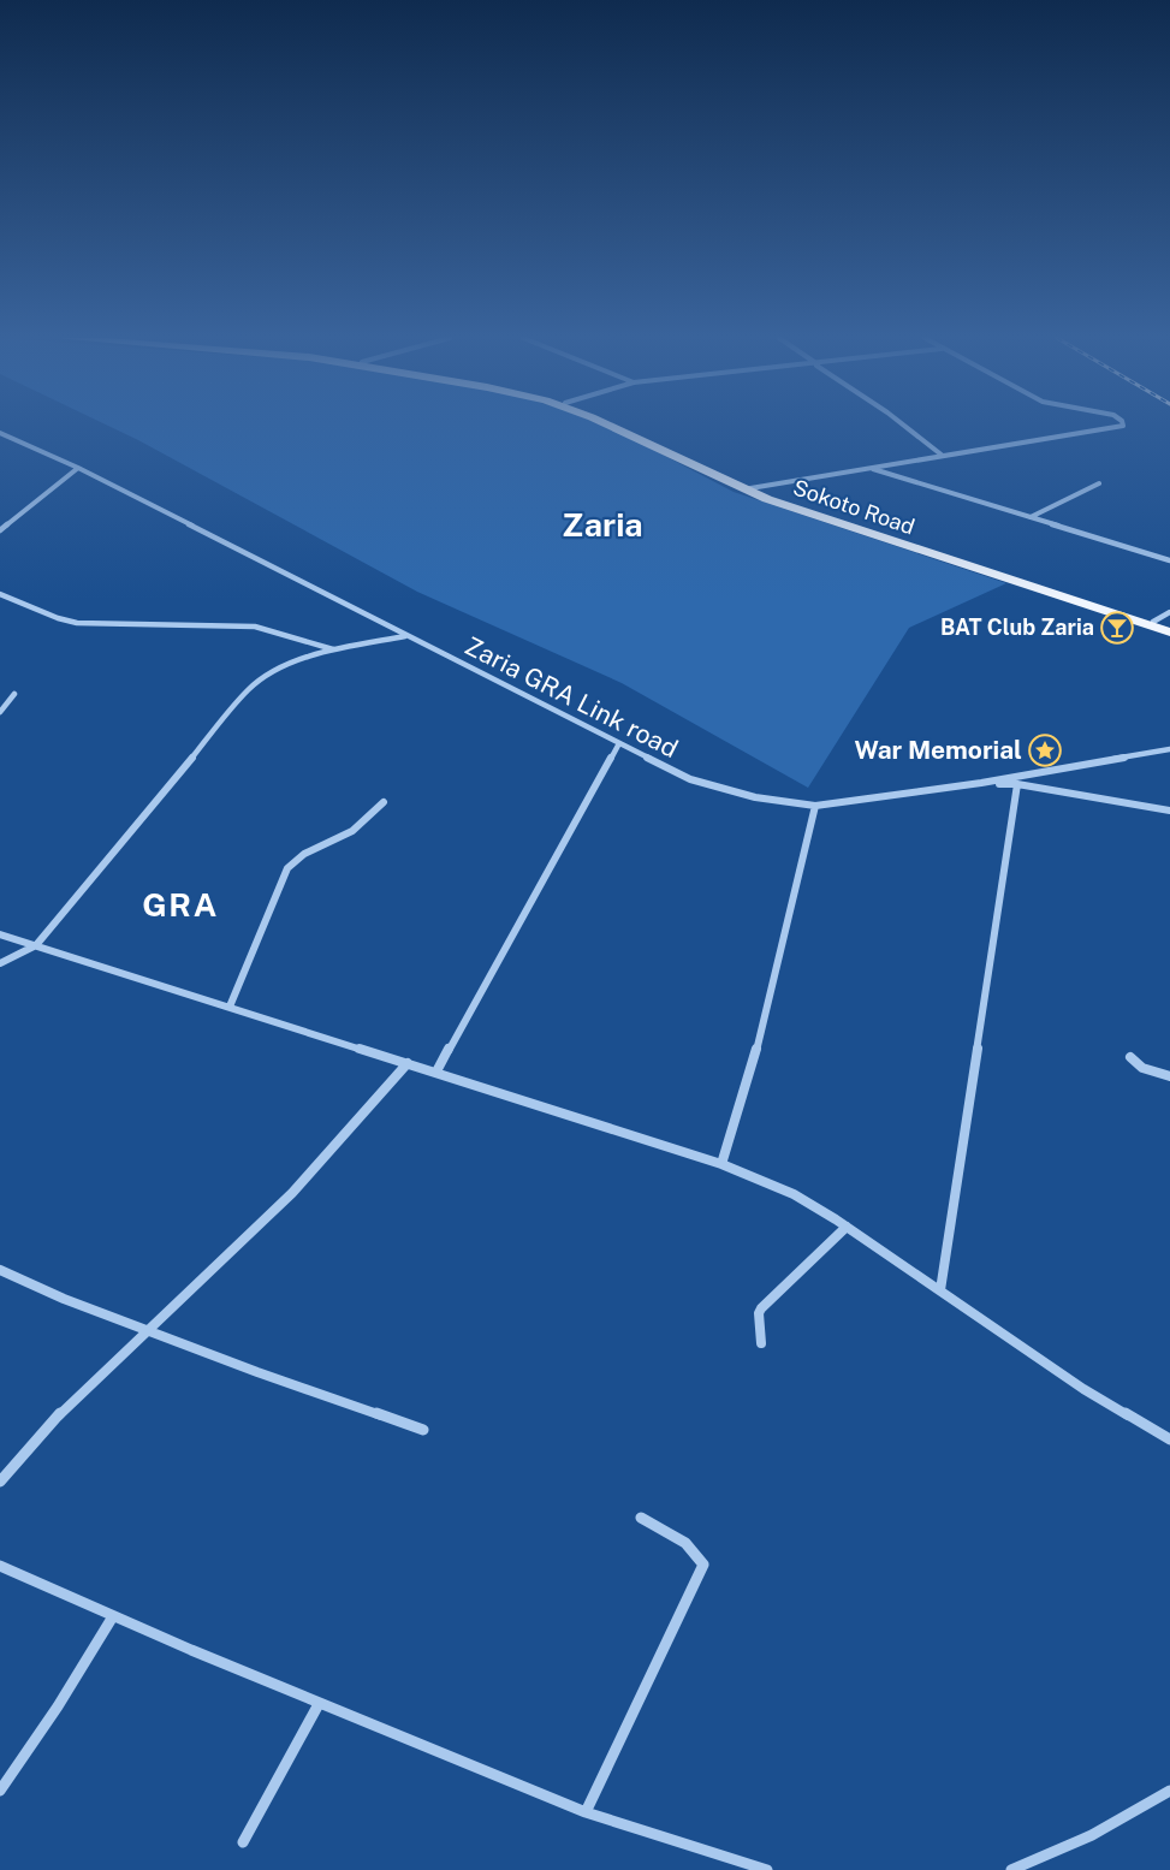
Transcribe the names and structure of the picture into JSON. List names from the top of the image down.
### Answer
{
  "streets": {
    "main road": ["Sokoto Road"],
    "street": ["Zaria GRA Link road"]
  },
  "districts": ["Zaria", "GRA"],
  "places": {
    "bar": ["BAT Club Zaria"],
    "place": ["War Memorial"]
  }
}
